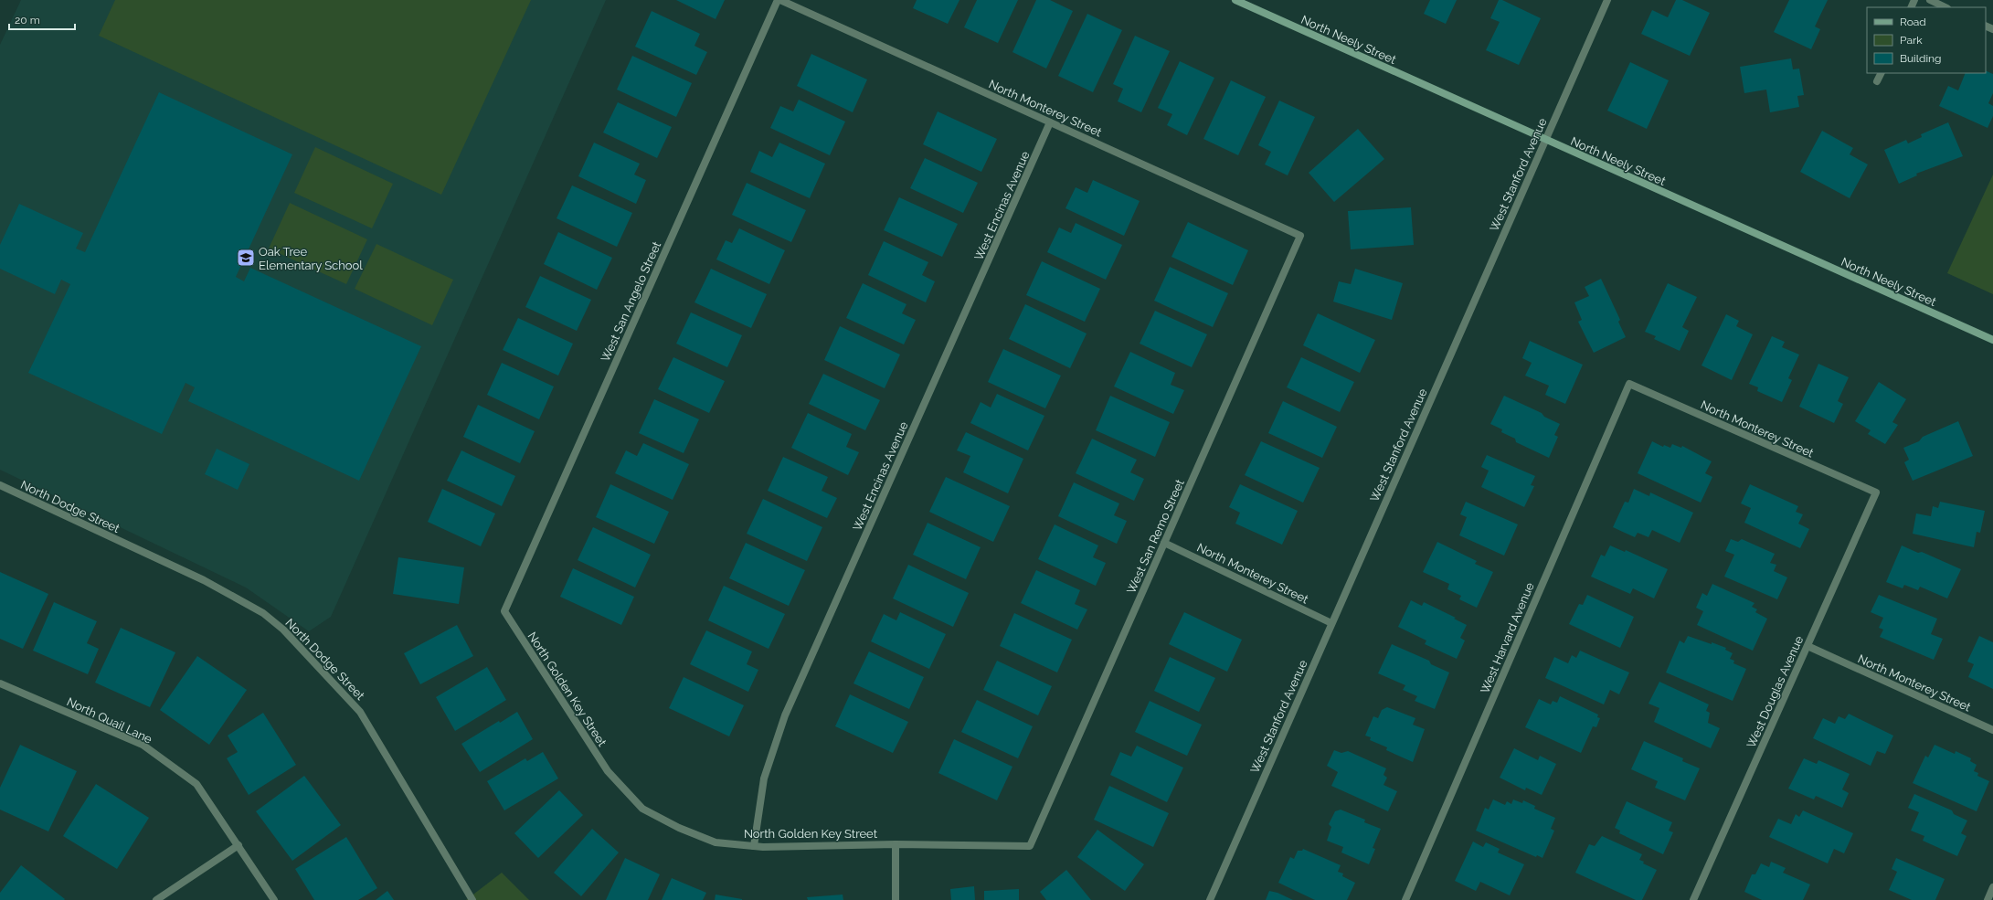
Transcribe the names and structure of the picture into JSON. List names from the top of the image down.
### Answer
{
  "streets": {
    "street": [
      "North Neely Street",
      "North Monterey Street",
      "West Stanford Avenue",
      "West Encinas Avenue",
      "West San Angelo Street",
      "North Dodge Street",
      "West San Remo Street",
      "West Harvard Avenue",
      "North Golden Key Street",
      "West Douglas Avenue",
      "North Quail Lane"
    ]
  },
  "crossings": [
    ["North Neely Street", "West Stanford Avenue"],
    ["North Monterey Street", "West Stanford Avenue"],
    ["North Monterey Street", "West Encinas Avenue"],
    ["North Monterey Street", "West San Angelo Street"],
    ["North Monterey Street", "West San Remo Street"],
    ["North Monterey Street", "West Harvard Avenue"],
    ["North Monterey Street", "West Douglas Avenue"],
    ["West Encinas Avenue", "North Golden Key Street"],
    ["West San Angelo Street", "North Golden Key Street"],
    ["West San Remo Street", "North Golden Key Street"]
  ],
  "places": {
    "school or university": ["Oak Tree Elementary School"]
  },
  "legend": ["Road", "Park", "Building"],
  "scale_bar": "20 m"
}
